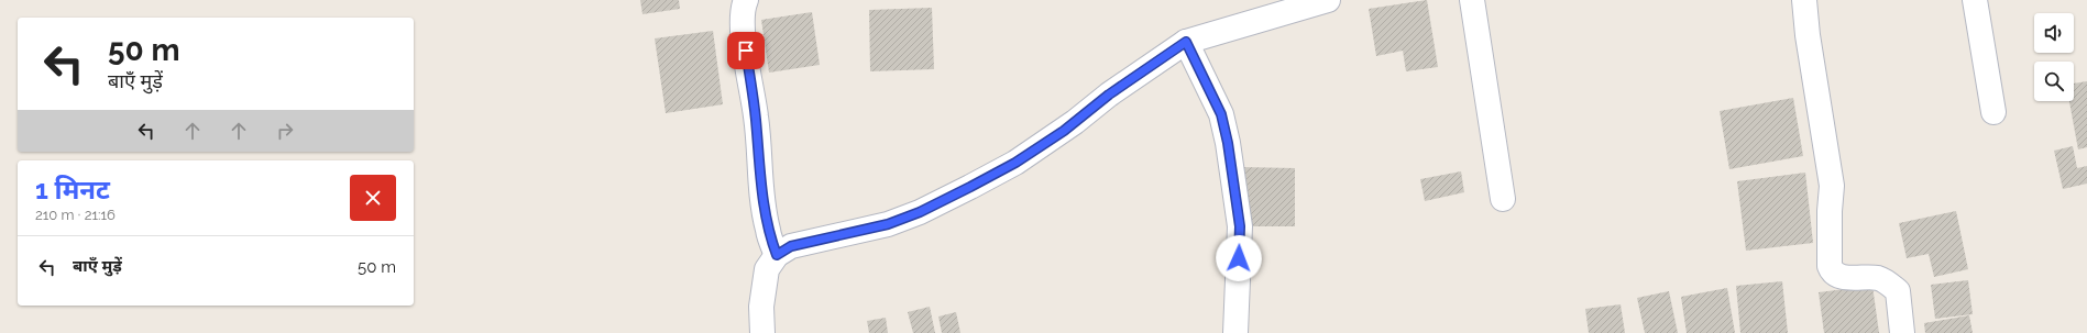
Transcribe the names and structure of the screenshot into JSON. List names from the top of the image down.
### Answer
{
  "page": {
    "turn": ["50 m", "बाएँ मुड़ें"],
    "heading": ["1 मिनट", "210 m · 21:16"],
    "list": [
      {
        "name": "बाएँ मुड़ें",
        "value": "50 m"
      }
    ]
  }
}
